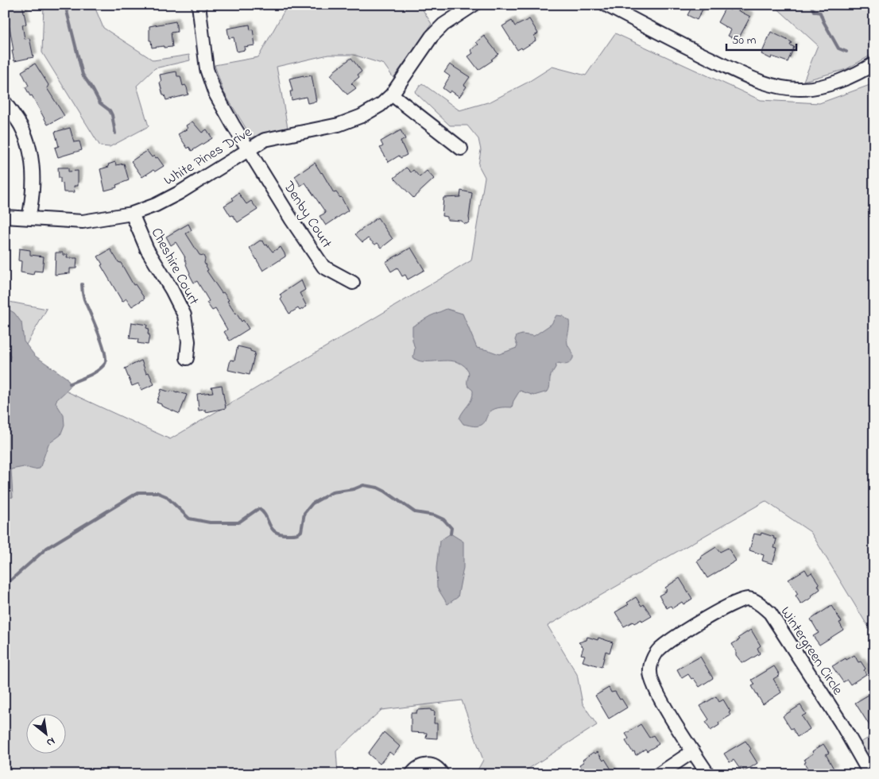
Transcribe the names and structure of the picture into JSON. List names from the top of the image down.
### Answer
{
  "streets": {
    "street": [
      "White Pines Drive",
      "Denby Court",
      "Cheshire Court",
      "Wintergreen Circle"
    ]
  },
  "crossings": [
    ["White Pines Drive", "Denby Court"],
    ["White Pines Drive", "Cheshire Court"]
  ],
  "scale_bar": "50 m",
  "north": "bottom right"
}
